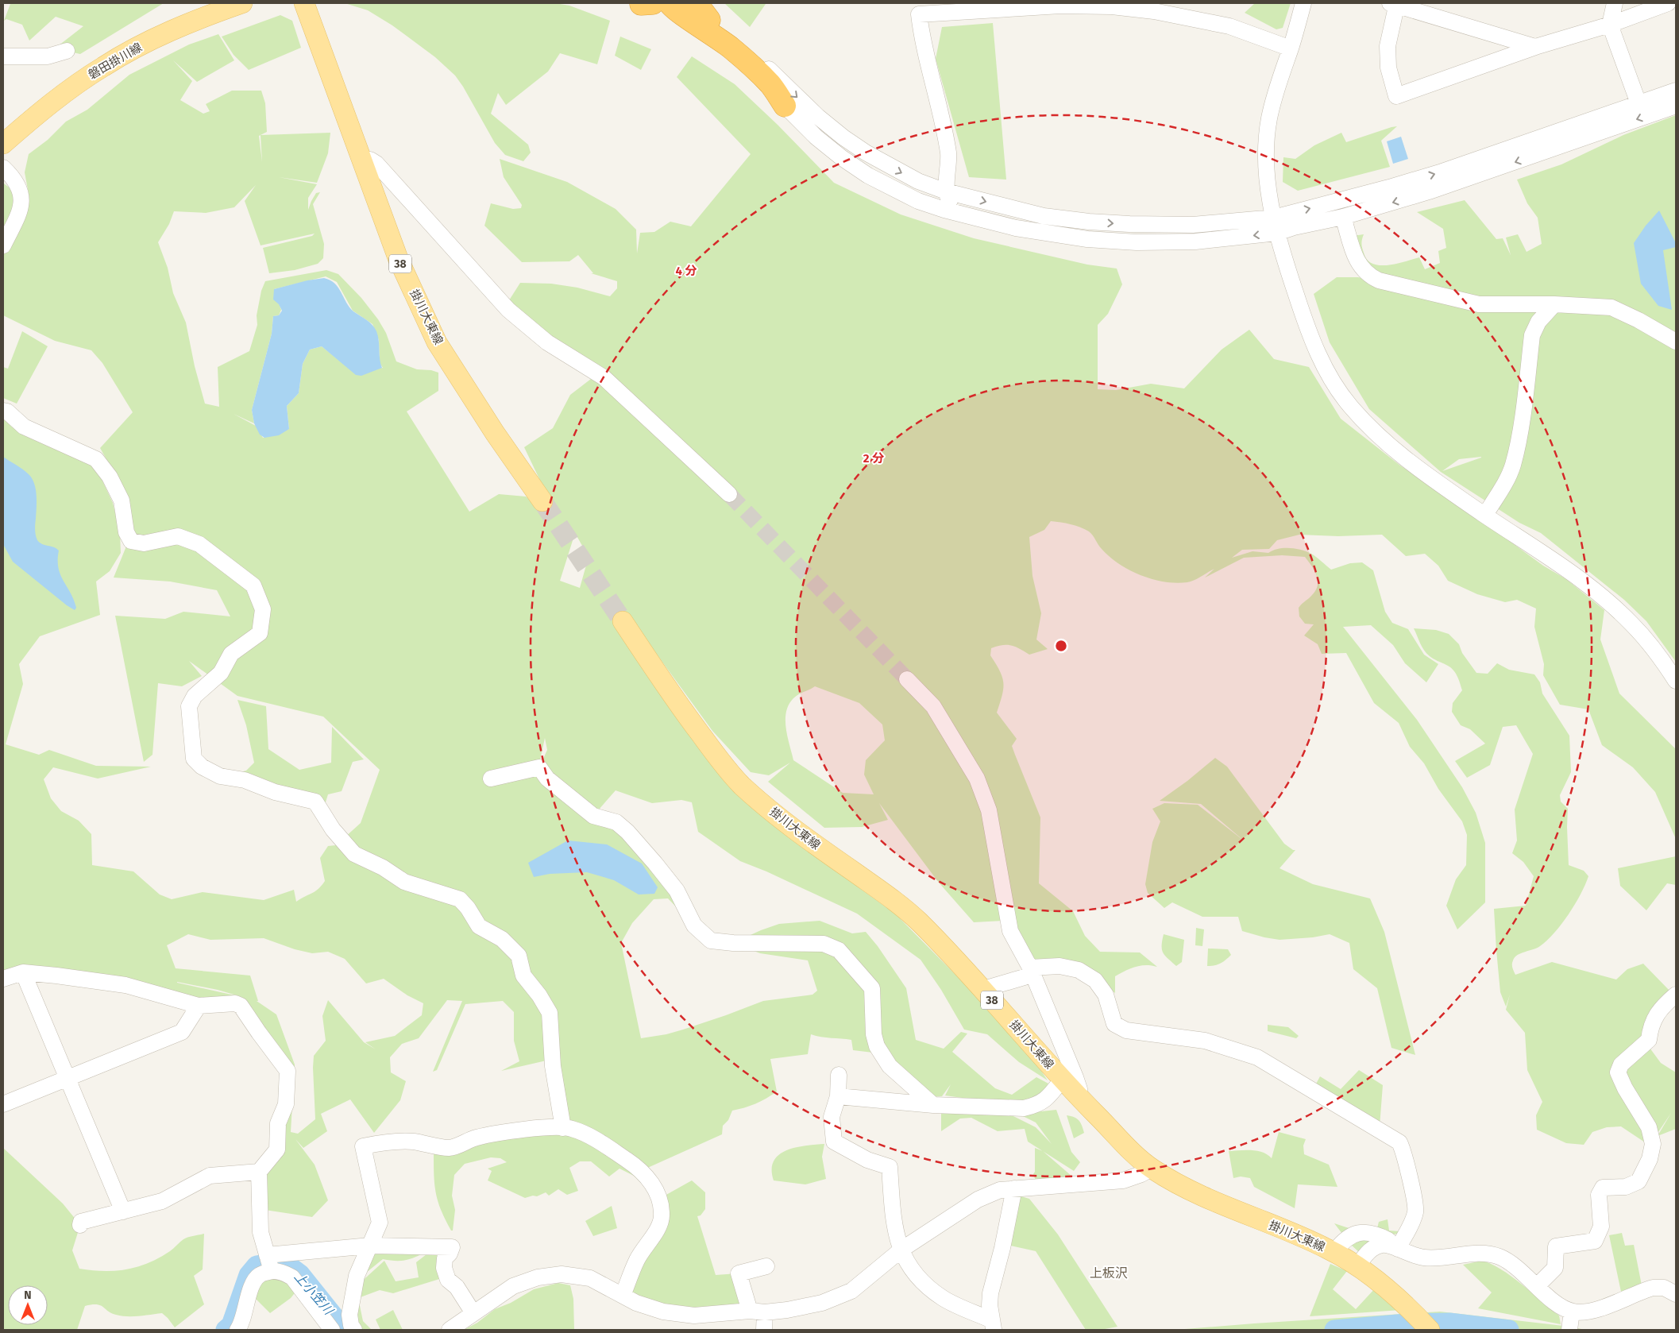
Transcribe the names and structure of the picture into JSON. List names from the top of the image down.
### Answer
{
  "streets": {
    "main road": ["磐田掛川線", "38", "掛川大東線"]
  },
  "districts": ["上板沢"],
  "water": ["上小笠川"],
  "north": "top",
  "rings": ["4 分", "2 分"]
}
